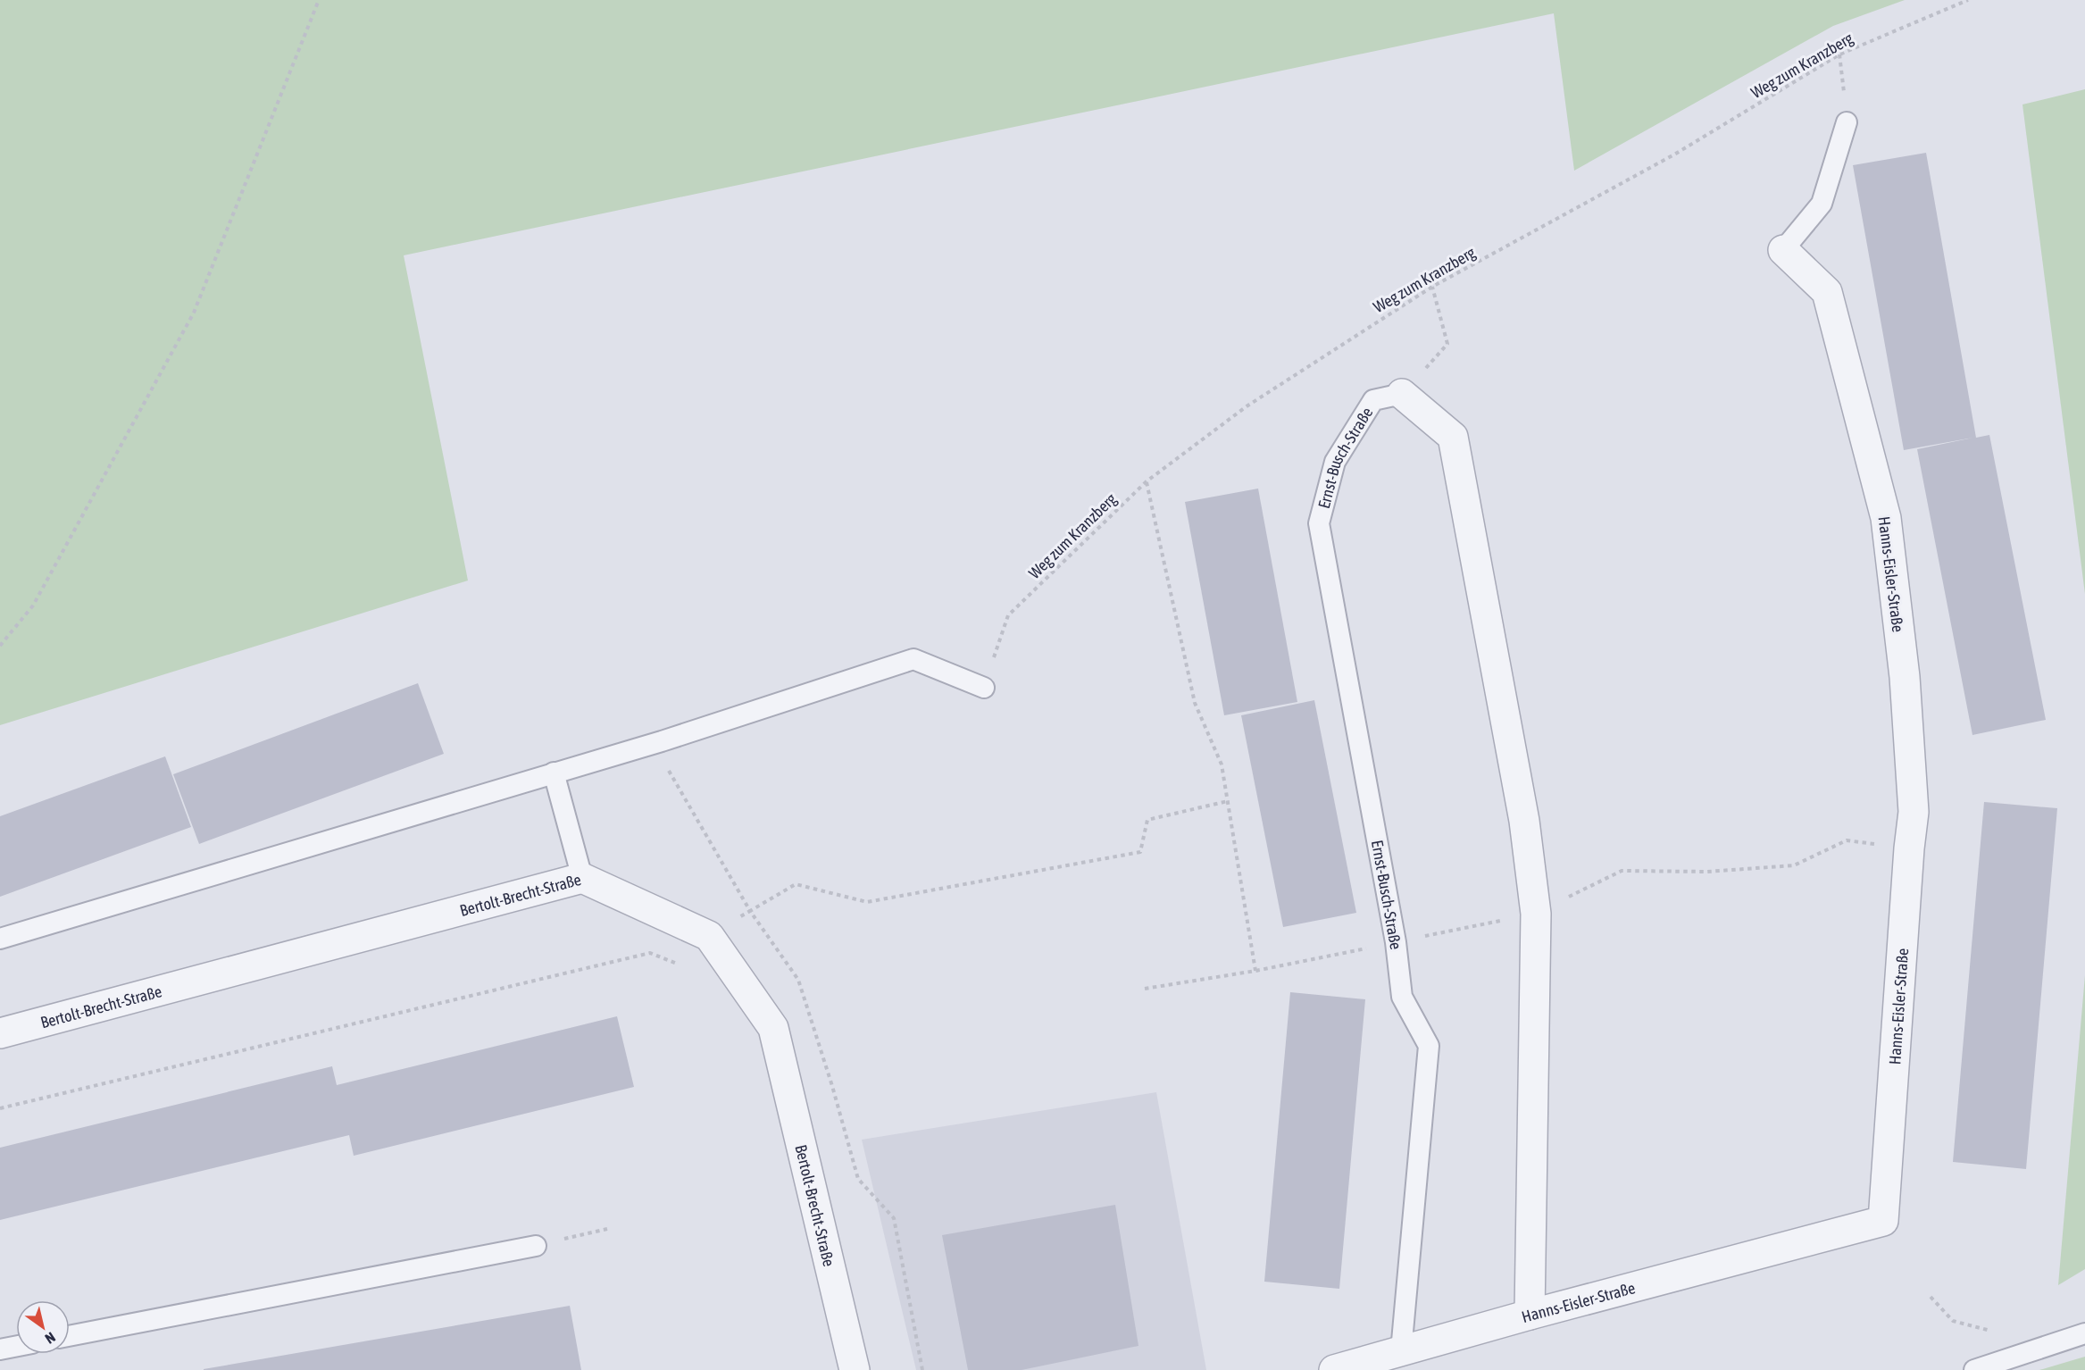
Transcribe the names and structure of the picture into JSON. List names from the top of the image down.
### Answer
{
  "streets": {
    "street": ["Hanns-Eisler-Straße", "Bertolt-Brecht-Straße"],
    "lane": ["Ernst-Busch-Straße"],
    "path": ["Weg zum Kranzberg"]
  },
  "crossings": [
    ["Ernst-Busch-Straße", "Hanns-Eisler-Straße"]
  ],
  "north": "bottom right"
}
